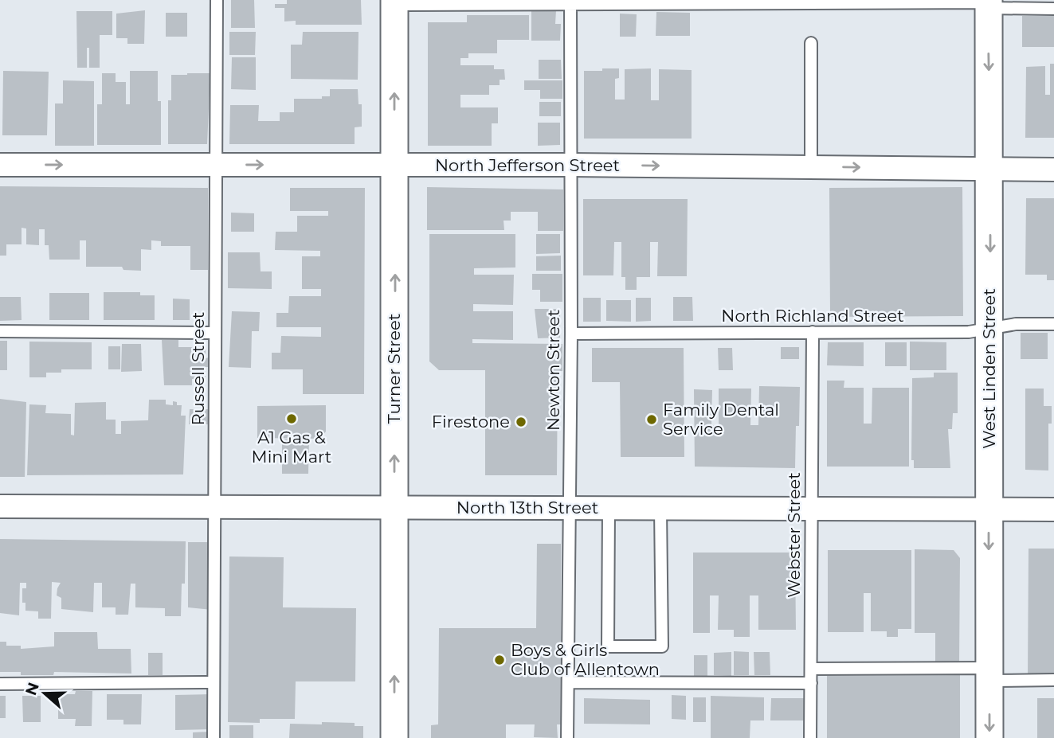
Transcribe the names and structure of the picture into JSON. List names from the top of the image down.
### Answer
{
  "streets": {
    "street": [
      "North Jefferson Street",
      "Turner Street",
      "West Linden Street",
      "North 13th Street"
    ],
    "lane": [
      "North Richland Street",
      "Russell Street",
      "Newton Street",
      "Webster Street"
    ]
  },
  "crossings": [
    ["North Jefferson Street", "Russell Street"],
    ["North Jefferson Street", "Turner Street"],
    ["North Jefferson Street", "West Linden Street"],
    ["North Jefferson Street", "Newton Street"],
    ["North Richland Street", "West Linden Street"],
    ["North Richland Street", "Newton Street"],
    ["North Richland Street", "Webster Street"],
    ["Russell Street", "North 13th Street"],
    ["Turner Street", "North 13th Street"],
    ["West Linden Street", "North 13th Street"],
    ["Newton Street", "North 13th Street"],
    ["North 13th Street", "Webster Street"]
  ],
  "one_way": ["North Jefferson Street", "Turner Street", "West Linden Street"],
  "places": [
    "A1 Gas & Mini Mart",
    "Family Dental Service",
    "Firestone",
    "Boys & Girls Club of Allentown"
  ],
  "north": "left"
}
